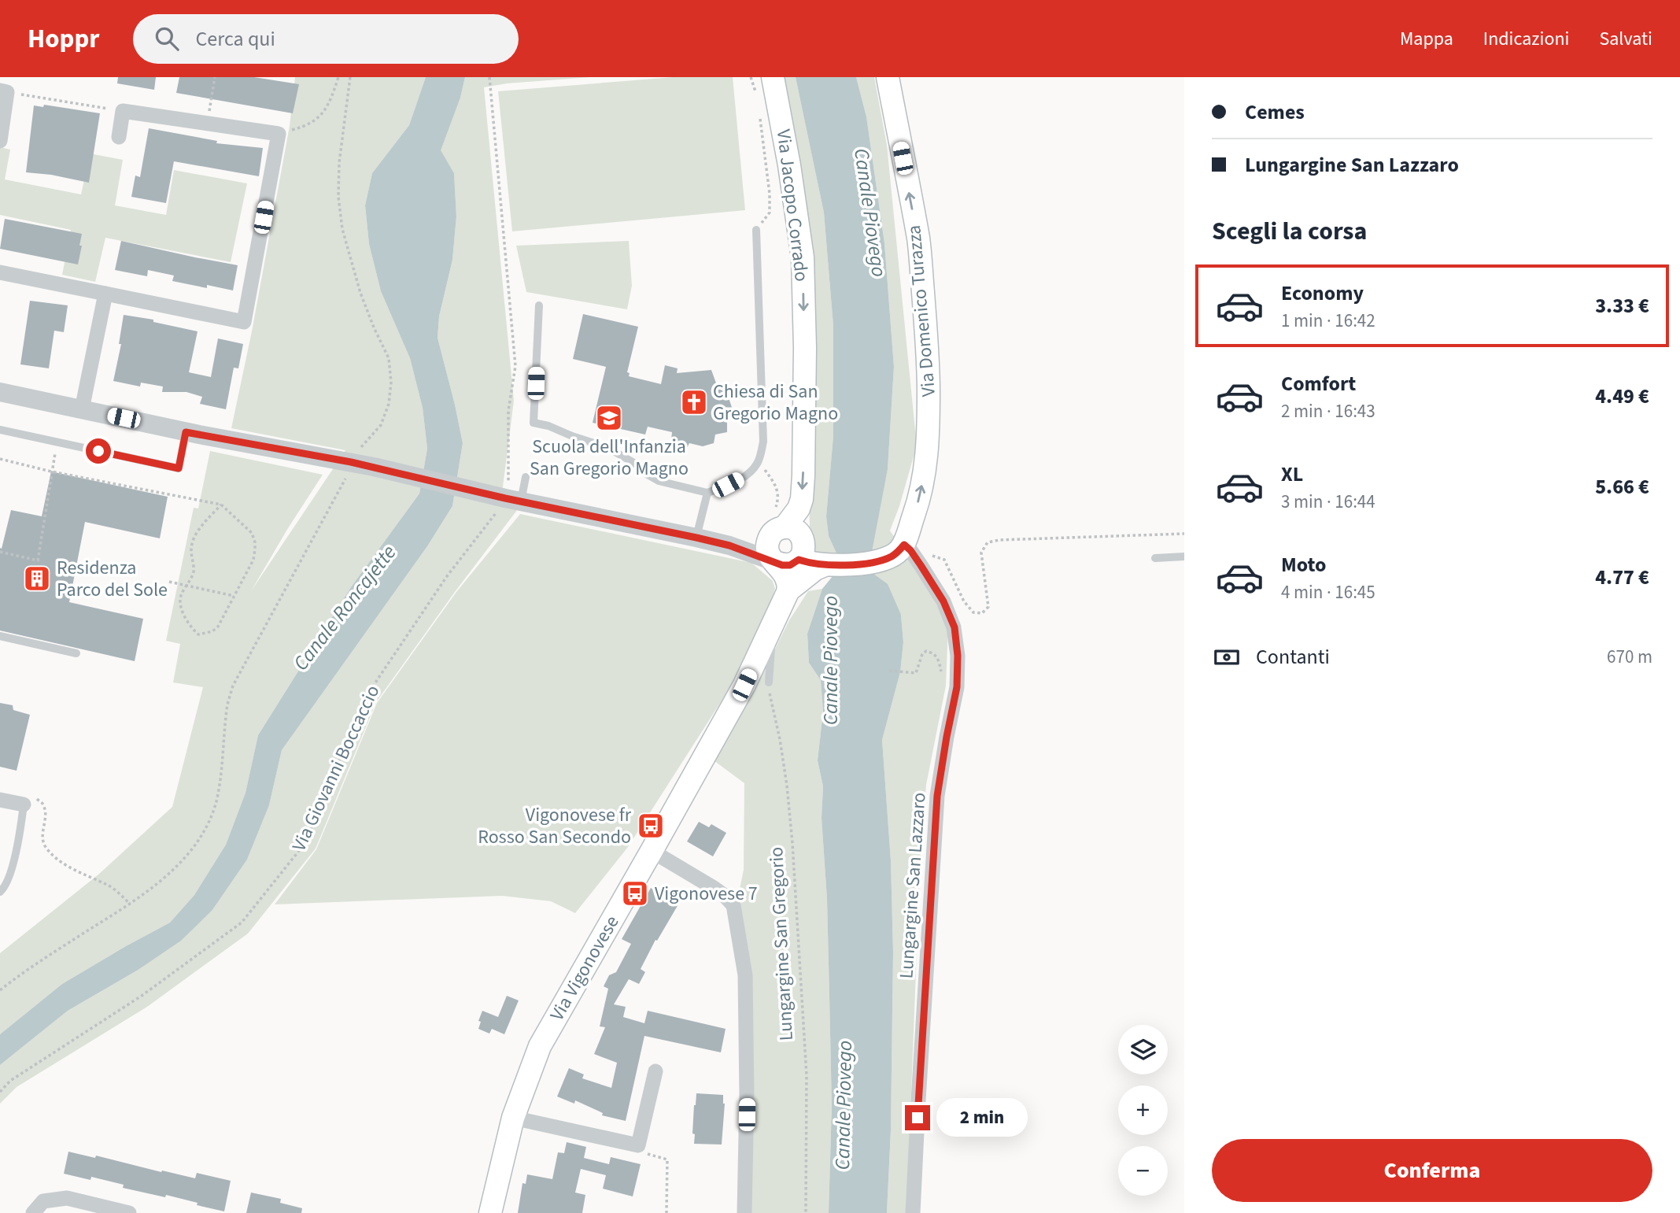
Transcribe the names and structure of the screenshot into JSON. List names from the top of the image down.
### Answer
{
  "streets": {
    "main road": ["Via Jacopo Corrado", "Via Domenico Turazza", "Via Vigonovese"],
    "street": ["Lungargine San Lazzaro"],
    "path": ["Via Giovanni Boccaccio", "Lungargine San Gregorio"]
  },
  "crossings": [
    ["Via Domenico Turazza", "Lungargine San Lazzaro"]
  ],
  "one_way": ["Via Jacopo Corrado", "Via Domenico Turazza"],
  "water": ["Canale Piovego", "Canale Roncajette"],
  "places": {
    "church": ["Chiesa di San Gregorio Magno"],
    "school or university": ["Scuola dell'Infanzia San Gregorio Magno"],
    "building": ["Residenza Parco del Sole"],
    "bus stop": ["Vigonovese fr Rosso San Secondo", "Vigonovese 7"]
  },
  "page": {
    "header": "Hoppr",
    "search": "Cerca qui",
    "nav": ["Mappa", "Indicazioni", "Salvati"],
    "banner": ["Cemes", "Lungargine San Lazzaro"],
    "heading": "Scegli la corsa",
    "list": [
      {
        "name": "Economy",
        "note": "1 min · 16:42",
        "value": "3.33 €"
      },
      {
        "name": "Comfort",
        "note": "2 min · 16:43",
        "value": "4.49 €"
      },
      {
        "name": "XL",
        "note": "3 min · 16:44",
        "value": "5.66 €"
      },
      {
        "name": "Moto",
        "note": "4 min · 16:45",
        "value": "4.77 €"
      }
    ],
    "pay": ["Contanti", "670 m"],
    "map_buttons": ["+", "−"],
    "bubble": "2 min",
    "buttons": "Conferma"
  }
}
